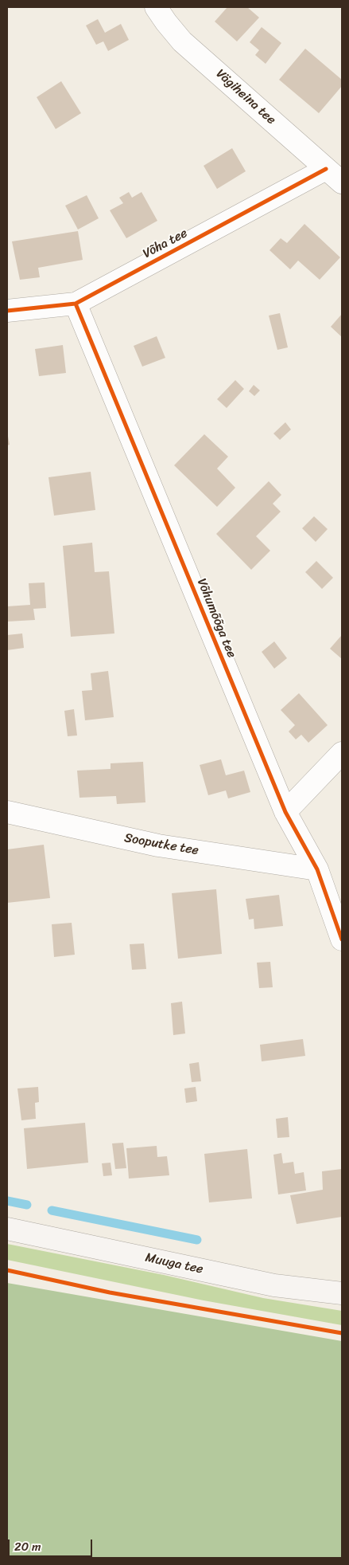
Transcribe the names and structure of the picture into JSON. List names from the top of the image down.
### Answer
{
  "streets": {
    "main road": ["Muuga tee"],
    "street": [
      "Vägiheina tee",
      "Võha tee",
      "Võhumõõga tee",
      "Sooputke tee"
    ]
  },
  "crossings": [
    ["Vägiheina tee", "Võha tee"],
    ["Võha tee", "Võhumõõga tee"],
    ["Võhumõõga tee", "Sooputke tee"]
  ],
  "scale_bar": "20 m"
}
